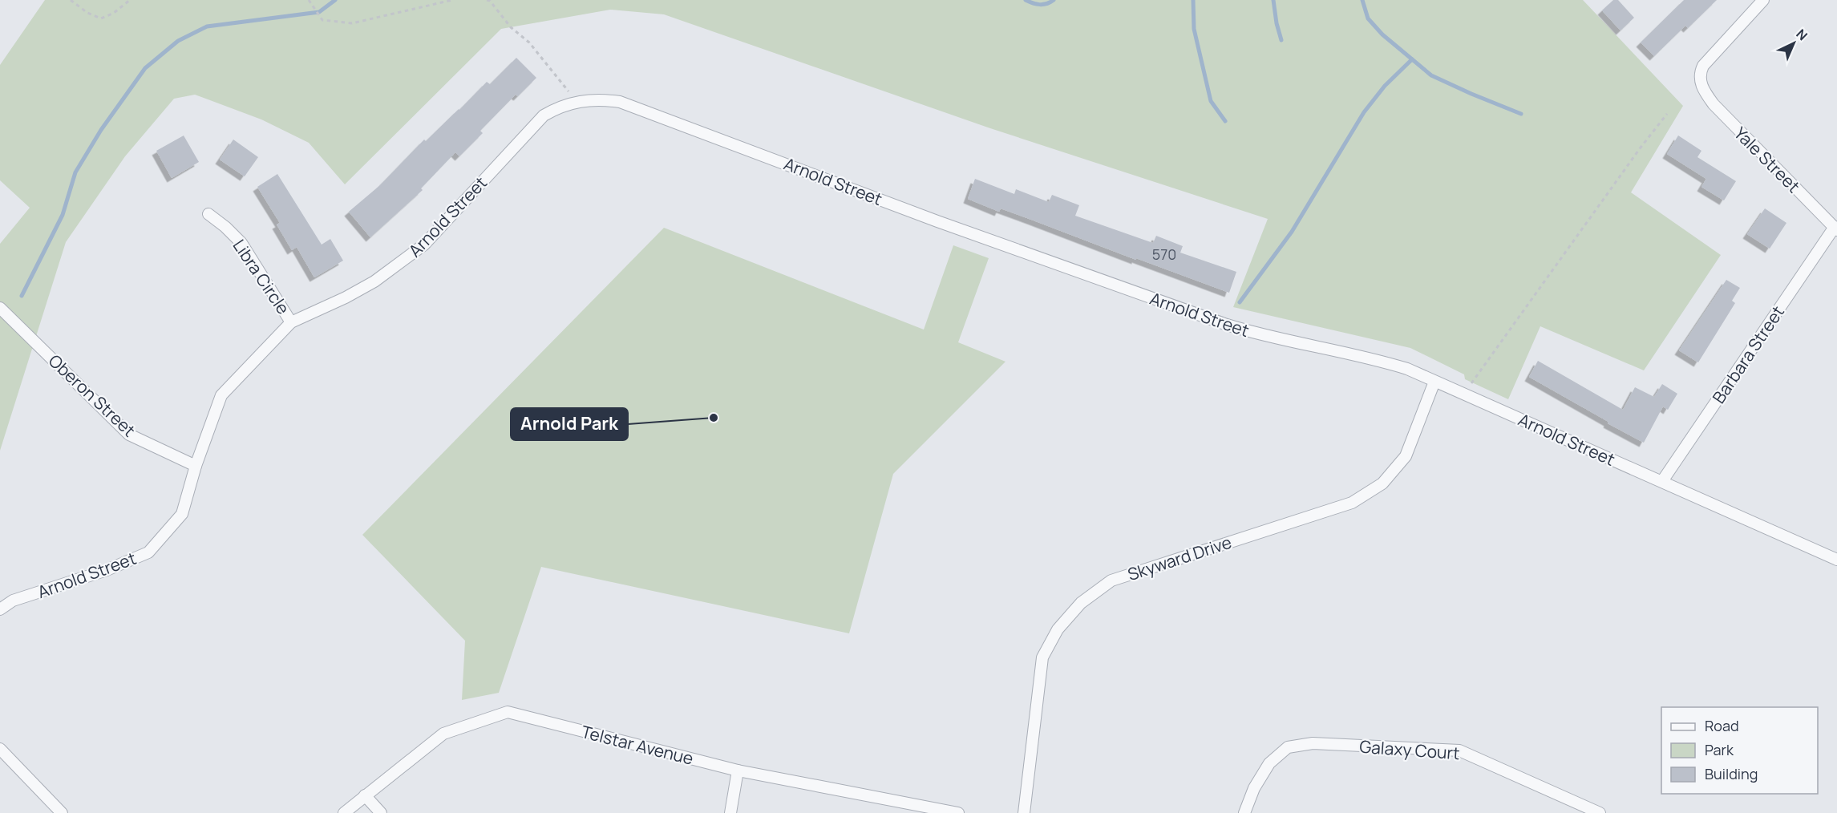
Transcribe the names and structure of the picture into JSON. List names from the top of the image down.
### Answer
{
  "streets": {
    "street": [
      "Yale Street",
      "Arnold Street",
      "Libra Circle",
      "Barbara Street",
      "Oberon Street",
      "Skyward Drive",
      "Telstar Avenue",
      "Galaxy Court"
    ]
  },
  "crossings": [
    ["Yale Street", "Barbara Street"],
    ["Arnold Street", "Libra Circle"],
    ["Arnold Street", "Barbara Street"],
    ["Arnold Street", "Oberon Street"],
    ["Arnold Street", "Skyward Drive"]
  ],
  "places": ["Arnold Park"],
  "house_numbers": ["570"],
  "legend": ["Road", "Park", "Building"],
  "north": "top right"
}
